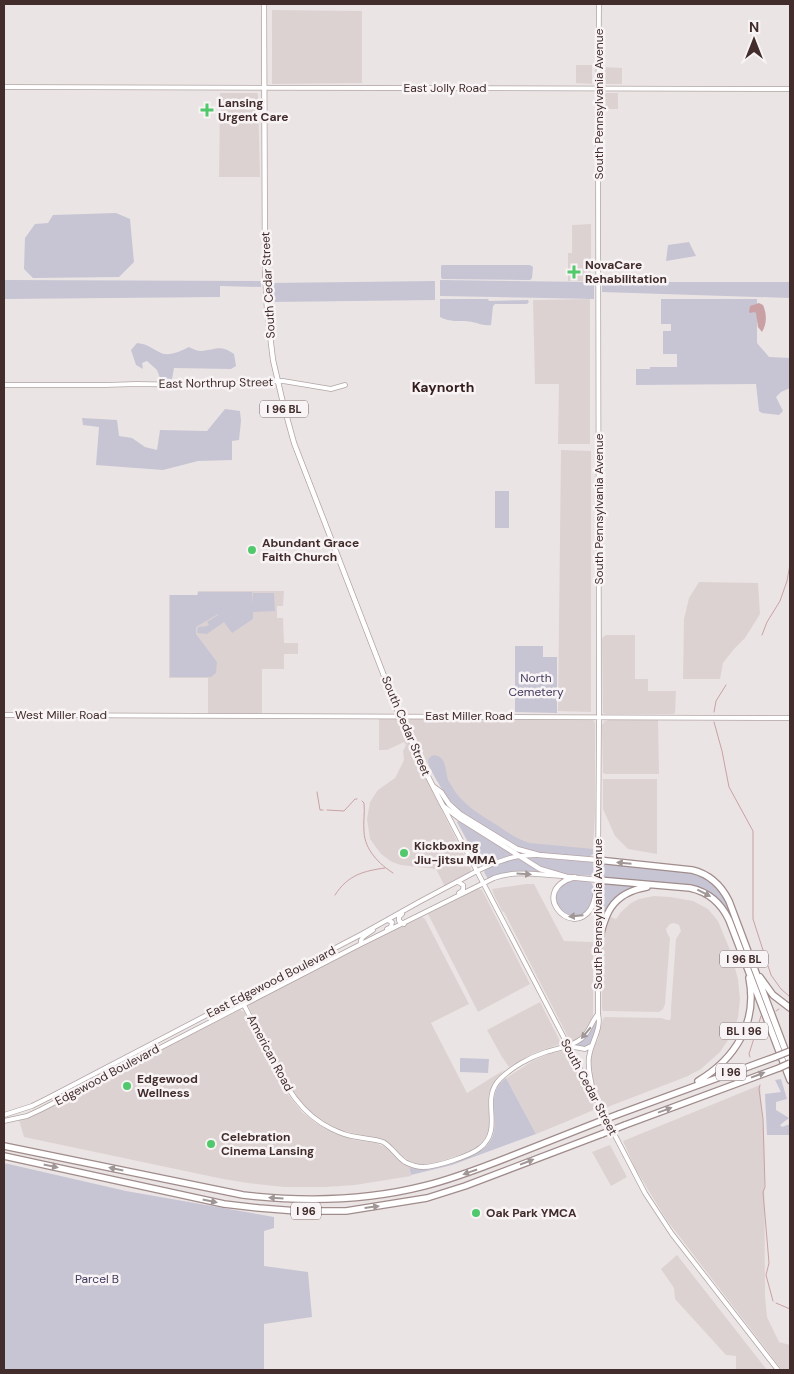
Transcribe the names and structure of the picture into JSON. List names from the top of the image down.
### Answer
{
  "streets": {
    "highway": ["I 96 BL", "BL I 96", "I 96"],
    "main road": ["South Cedar Street"],
    "street": [
      "East Jolly Road",
      "South Pennsylvania Avenue",
      "East Northrup Street",
      "West Miller Road",
      "East Miller Road",
      "East Edgewood Boulevard",
      "American Road",
      "Edgewood Boulevard"
    ]
  },
  "crossings": [
    ["East Jolly Road", "South Pennsylvania Avenue"],
    ["East Jolly Road", "South Cedar Street"],
    ["South Pennsylvania Avenue", "South Cedar Street"],
    ["South Pennsylvania Avenue", "I 96 BL"],
    ["South Pennsylvania Avenue", "East Miller Road"],
    ["South Cedar Street", "East Northrup Street"],
    ["South Cedar Street", "I 96 BL"],
    ["South Cedar Street", "East Miller Road"],
    ["South Cedar Street", "East Edgewood Boulevard"],
    ["South Cedar Street", "American Road"],
    ["I 96 BL", "East Edgewood Boulevard"],
    ["I 96 BL", "BL I 96"],
    ["I 96 BL", "I 96"],
    ["West Miller Road", "East Miller Road"],
    ["East Edgewood Boulevard", "American Road"],
    ["East Edgewood Boulevard", "Edgewood Boulevard"],
    ["BL I 96", "I 96"]
  ],
  "districts": ["Kaynorth"],
  "parks": ["North Cemetery", "Parcel B"],
  "places": {
    "health": ["Lansing Urgent Care", "NovaCare Rehabilitation"],
    "other": [
      "Abundant Grace Faith Church",
      "Kickboxing Jiu-jitsu MMA",
      "Edgewood Wellness",
      "Celebration Cinema Lansing",
      "Oak Park YMCA"
    ]
  },
  "north": "top"
}
